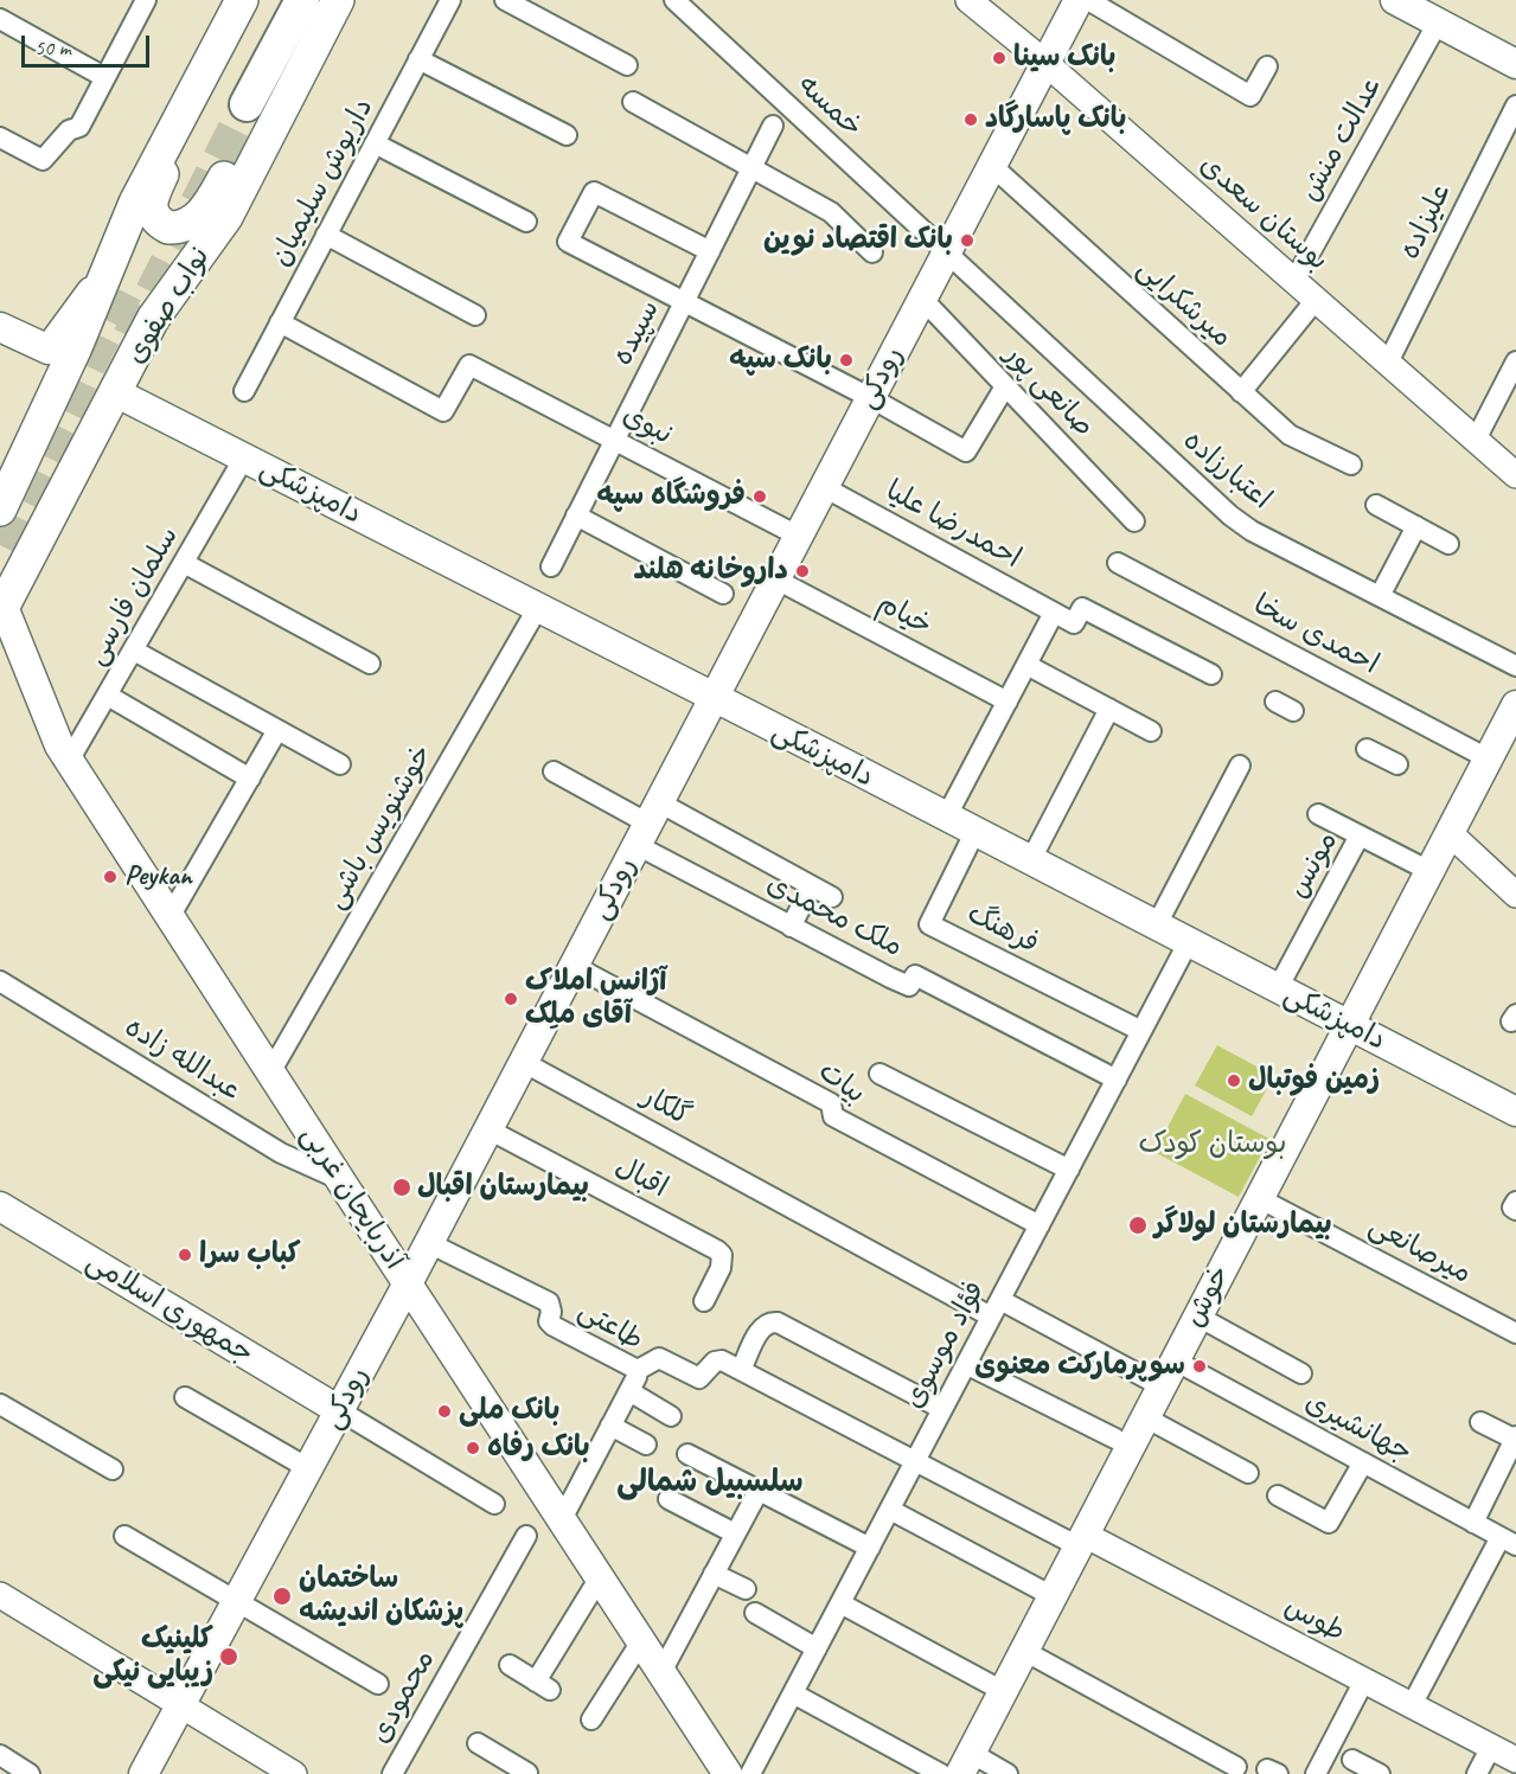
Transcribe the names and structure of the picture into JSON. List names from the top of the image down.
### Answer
{
  "streets": {
    "main road": [
      "نواب صفوی",
      "رودکی",
      "دامپزشکی",
      "آذربایجان غربی",
      "خوش",
      "جمهوری اسلامی"
    ],
    "street": [
      "خمسه",
      "عدالت منش",
      "داریوش سلیمیان",
      "بوستان سعدی",
      "علیزاده",
      "میرشکرایی",
      "سپیده",
      "صانعی پور",
      "نبوی",
      "اعتبارزاده",
      "احمدرضا علیا",
      "سلمان فارسی",
      "خیام",
      "احمدی سخا",
      "خوشنویس باشی",
      "مونس",
      "ملک محمدی",
      "فرهنگ",
      "عبدالله زاده",
      "بیات",
      "گلکار",
      "اقبال",
      "میرصانعی",
      "طاعتی",
      "فؤاد موسوی",
      "جهانشیری",
      "طوس",
      "محمودی"
    ]
  },
  "crossings": [
    ["خمسه", "رودکی"],
    ["خمسه", "اعتبارزاده"],
    ["عدالت منش", "بوستان سعدی"],
    ["داریوش سلیمیان", "نبوی"],
    ["بوستان سعدی", "علیزاده"],
    ["بوستان سعدی", "رودکی"],
    ["میرشکرایی", "رودکی"],
    ["نواب صفوی", "آذربایجان غربی"],
    ["سپیده", "نبوی"],
    ["رودکی", "صانعی پور"],
    ["رودکی", "نبوی"],
    ["رودکی", "اعتبارزاده"],
    ["رودکی", "دامپزشکی"],
    ["رودکی", "احمدرضا علیا"],
    ["رودکی", "خیام"],
    ["رودکی", "ملک محمدی"],
    ["رودکی", "بیات"],
    ["رودکی", "گلکار"],
    ["رودکی", "اقبال"],
    ["رودکی", "آذربایجان غربی"],
    ["رودکی", "جمهوری اسلامی"],
    ["رودکی", "طاعتی"],
    ["دامپزشکی", "سلمان فارسی"],
    ["دامپزشکی", "خوشنویس باشی"],
    ["دامپزشکی", "مونس"],
    ["دامپزشکی", "فرهنگ"],
    ["دامپزشکی", "خوش"],
    ["دامپزشکی", "فؤاد موسوی"],
    ["سلمان فارسی", "آذربایجان غربی"],
    ["احمدی سخا", "خوش"],
    ["خوشنویس باشی", "آذربایجان غربی"],
    ["مونس", "خوش"],
    ["ملک محمدی", "فؤاد موسوی"],
    ["فرهنگ", "فؤاد موسوی"],
    ["عبدالله زاده", "آذربایجان غربی"],
    ["بیات", "فؤاد موسوی"],
    ["گلکار", "خوش"],
    ["گلکار", "فؤاد موسوی"],
    ["آذربایجان غربی", "طاعتی"],
    ["میرصانعی", "خوش"],
    ["خوش", "جهانشیری"],
    ["خوش", "طوس"]
  ],
  "districts": ["سلسبیل شمالی"],
  "parks": ["بوستان کودک"],
  "places": [
    "بانک سینا",
    "بانک پاسارگاد",
    "بانک اقتصاد نوین",
    "بانک سپه",
    "فروشگاه سپه",
    "داروخانه هلند",
    "Peykan",
    "آژانس املاک آقای ملِک",
    "زمین فوتبال",
    "بیمارستان اقبال",
    "بیمارستان لولاگر",
    "کباب سرا",
    "سوپرمارکت معنوی",
    "بانک ملی",
    "بانک رفاه",
    "ساختمان پزشکان اندیشه",
    "کلینیک زیبایی نیکی"
  ],
  "scale_bar": "50 m"
}
